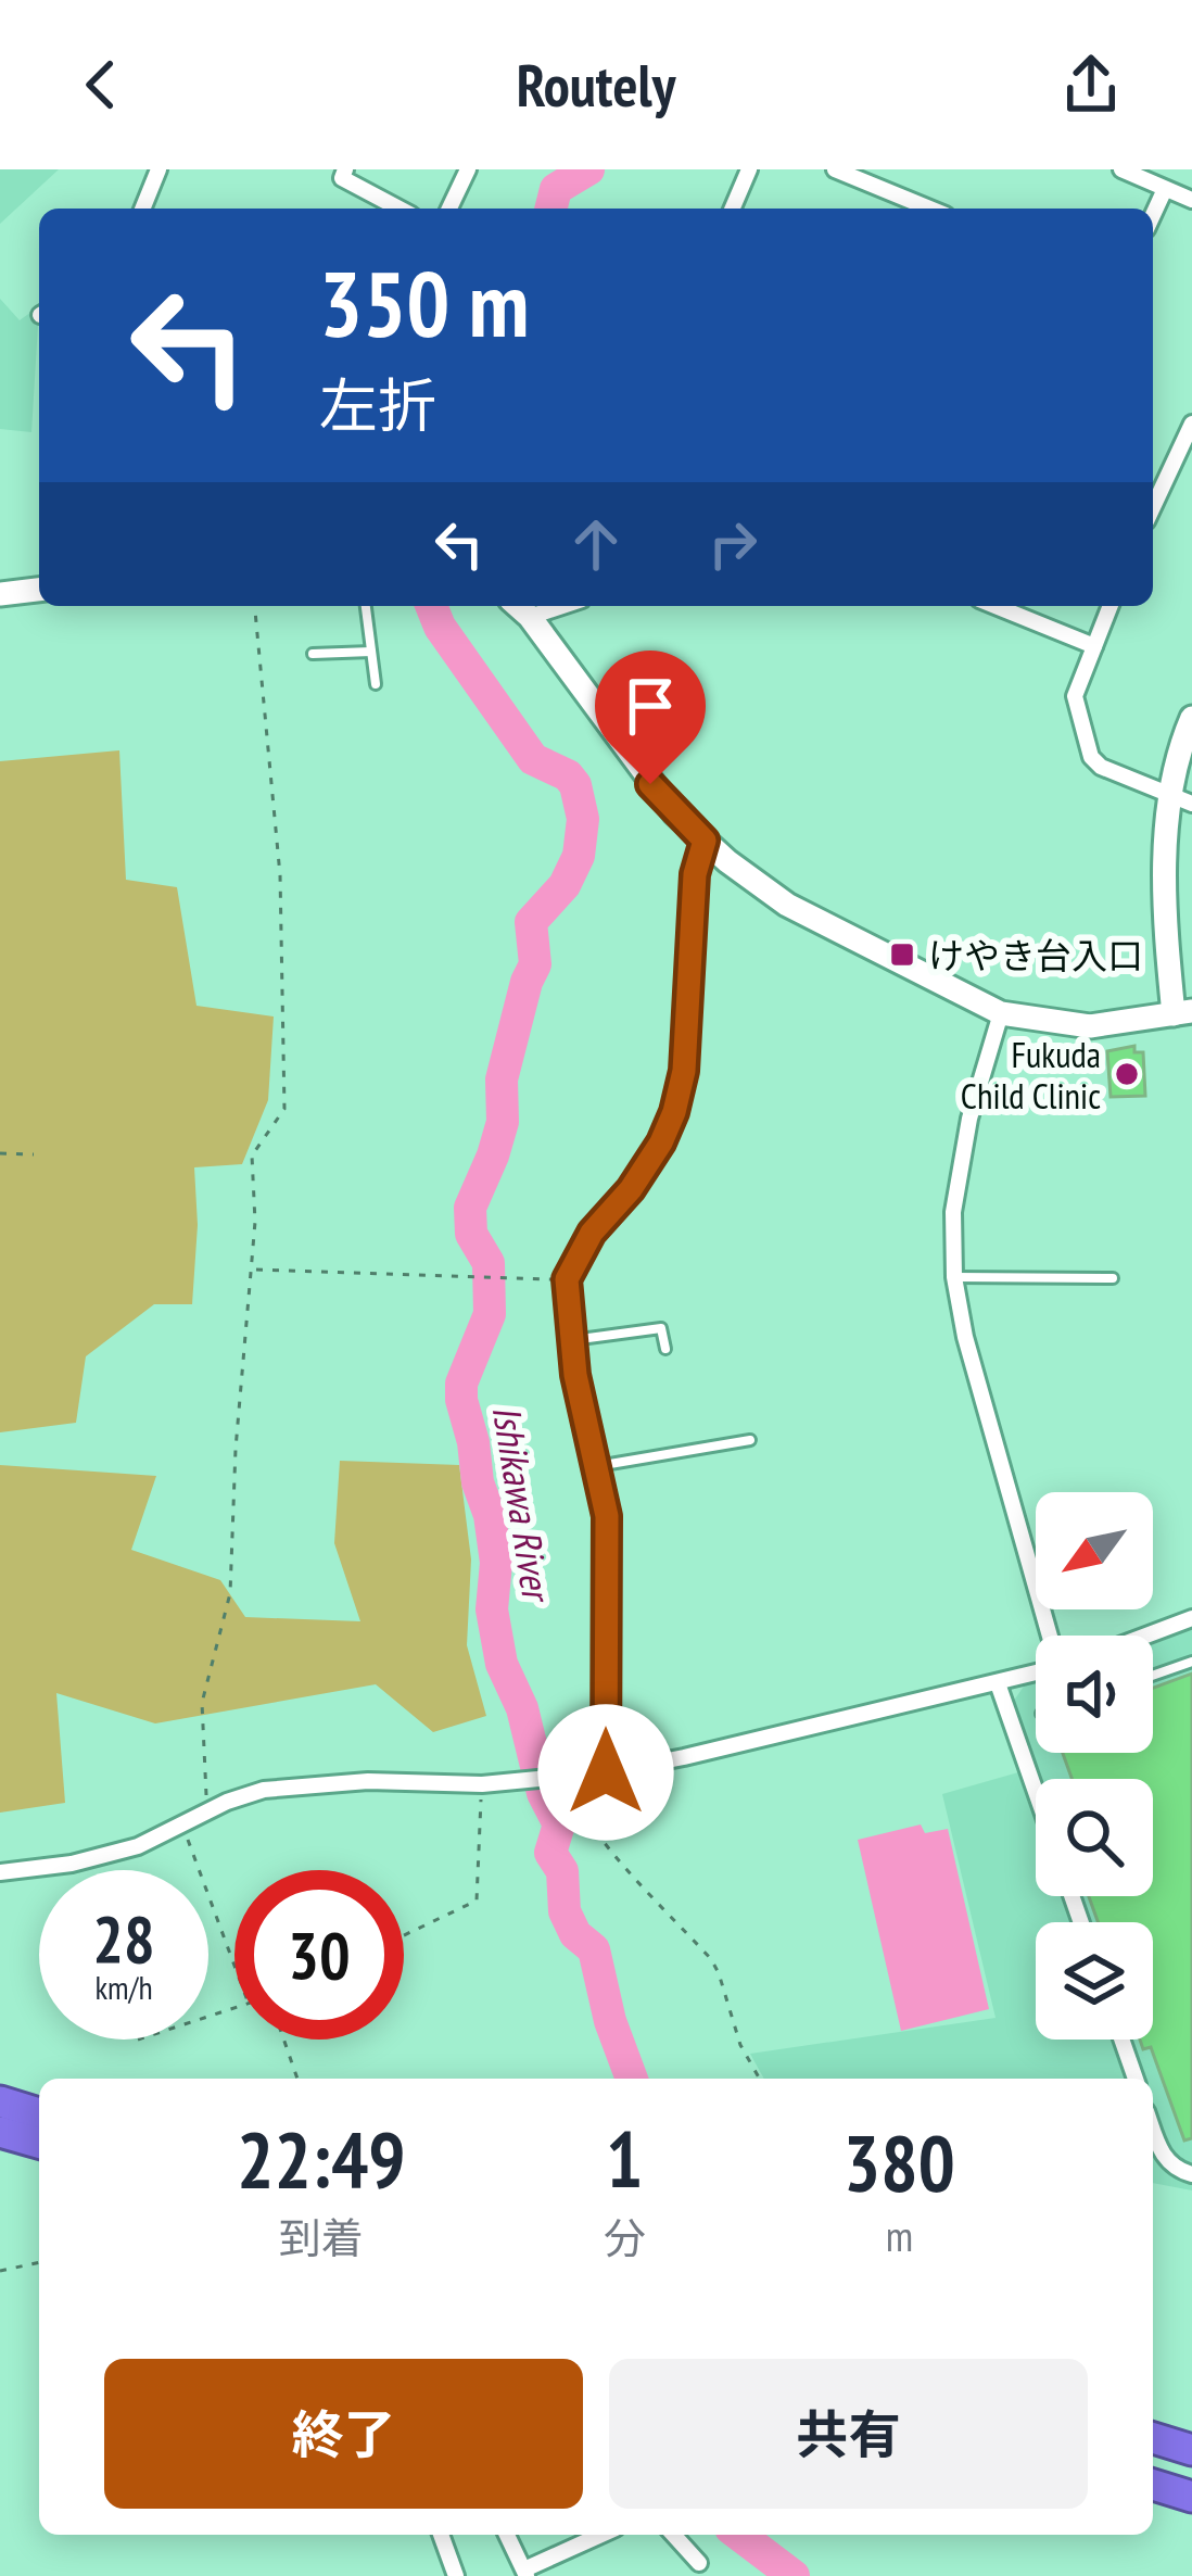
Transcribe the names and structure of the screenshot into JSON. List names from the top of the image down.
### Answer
{
  "water": ["Ishikawa River"],
  "places": {
    "transit": ["けやき台入口"],
    "other": ["Fukuda Child Clinic"]
  },
  "north": "bottom left",
  "page": {
    "header": "Routely",
    "turn": ["350 m", "左折"],
    "speed": "28 km/h",
    "limit": "30",
    "eta": [
      "22:49",
      "到着",
      "1",
      "分",
      "380",
      "m"
    ],
    "buttons": ["終了", "共有"]
  }
}
